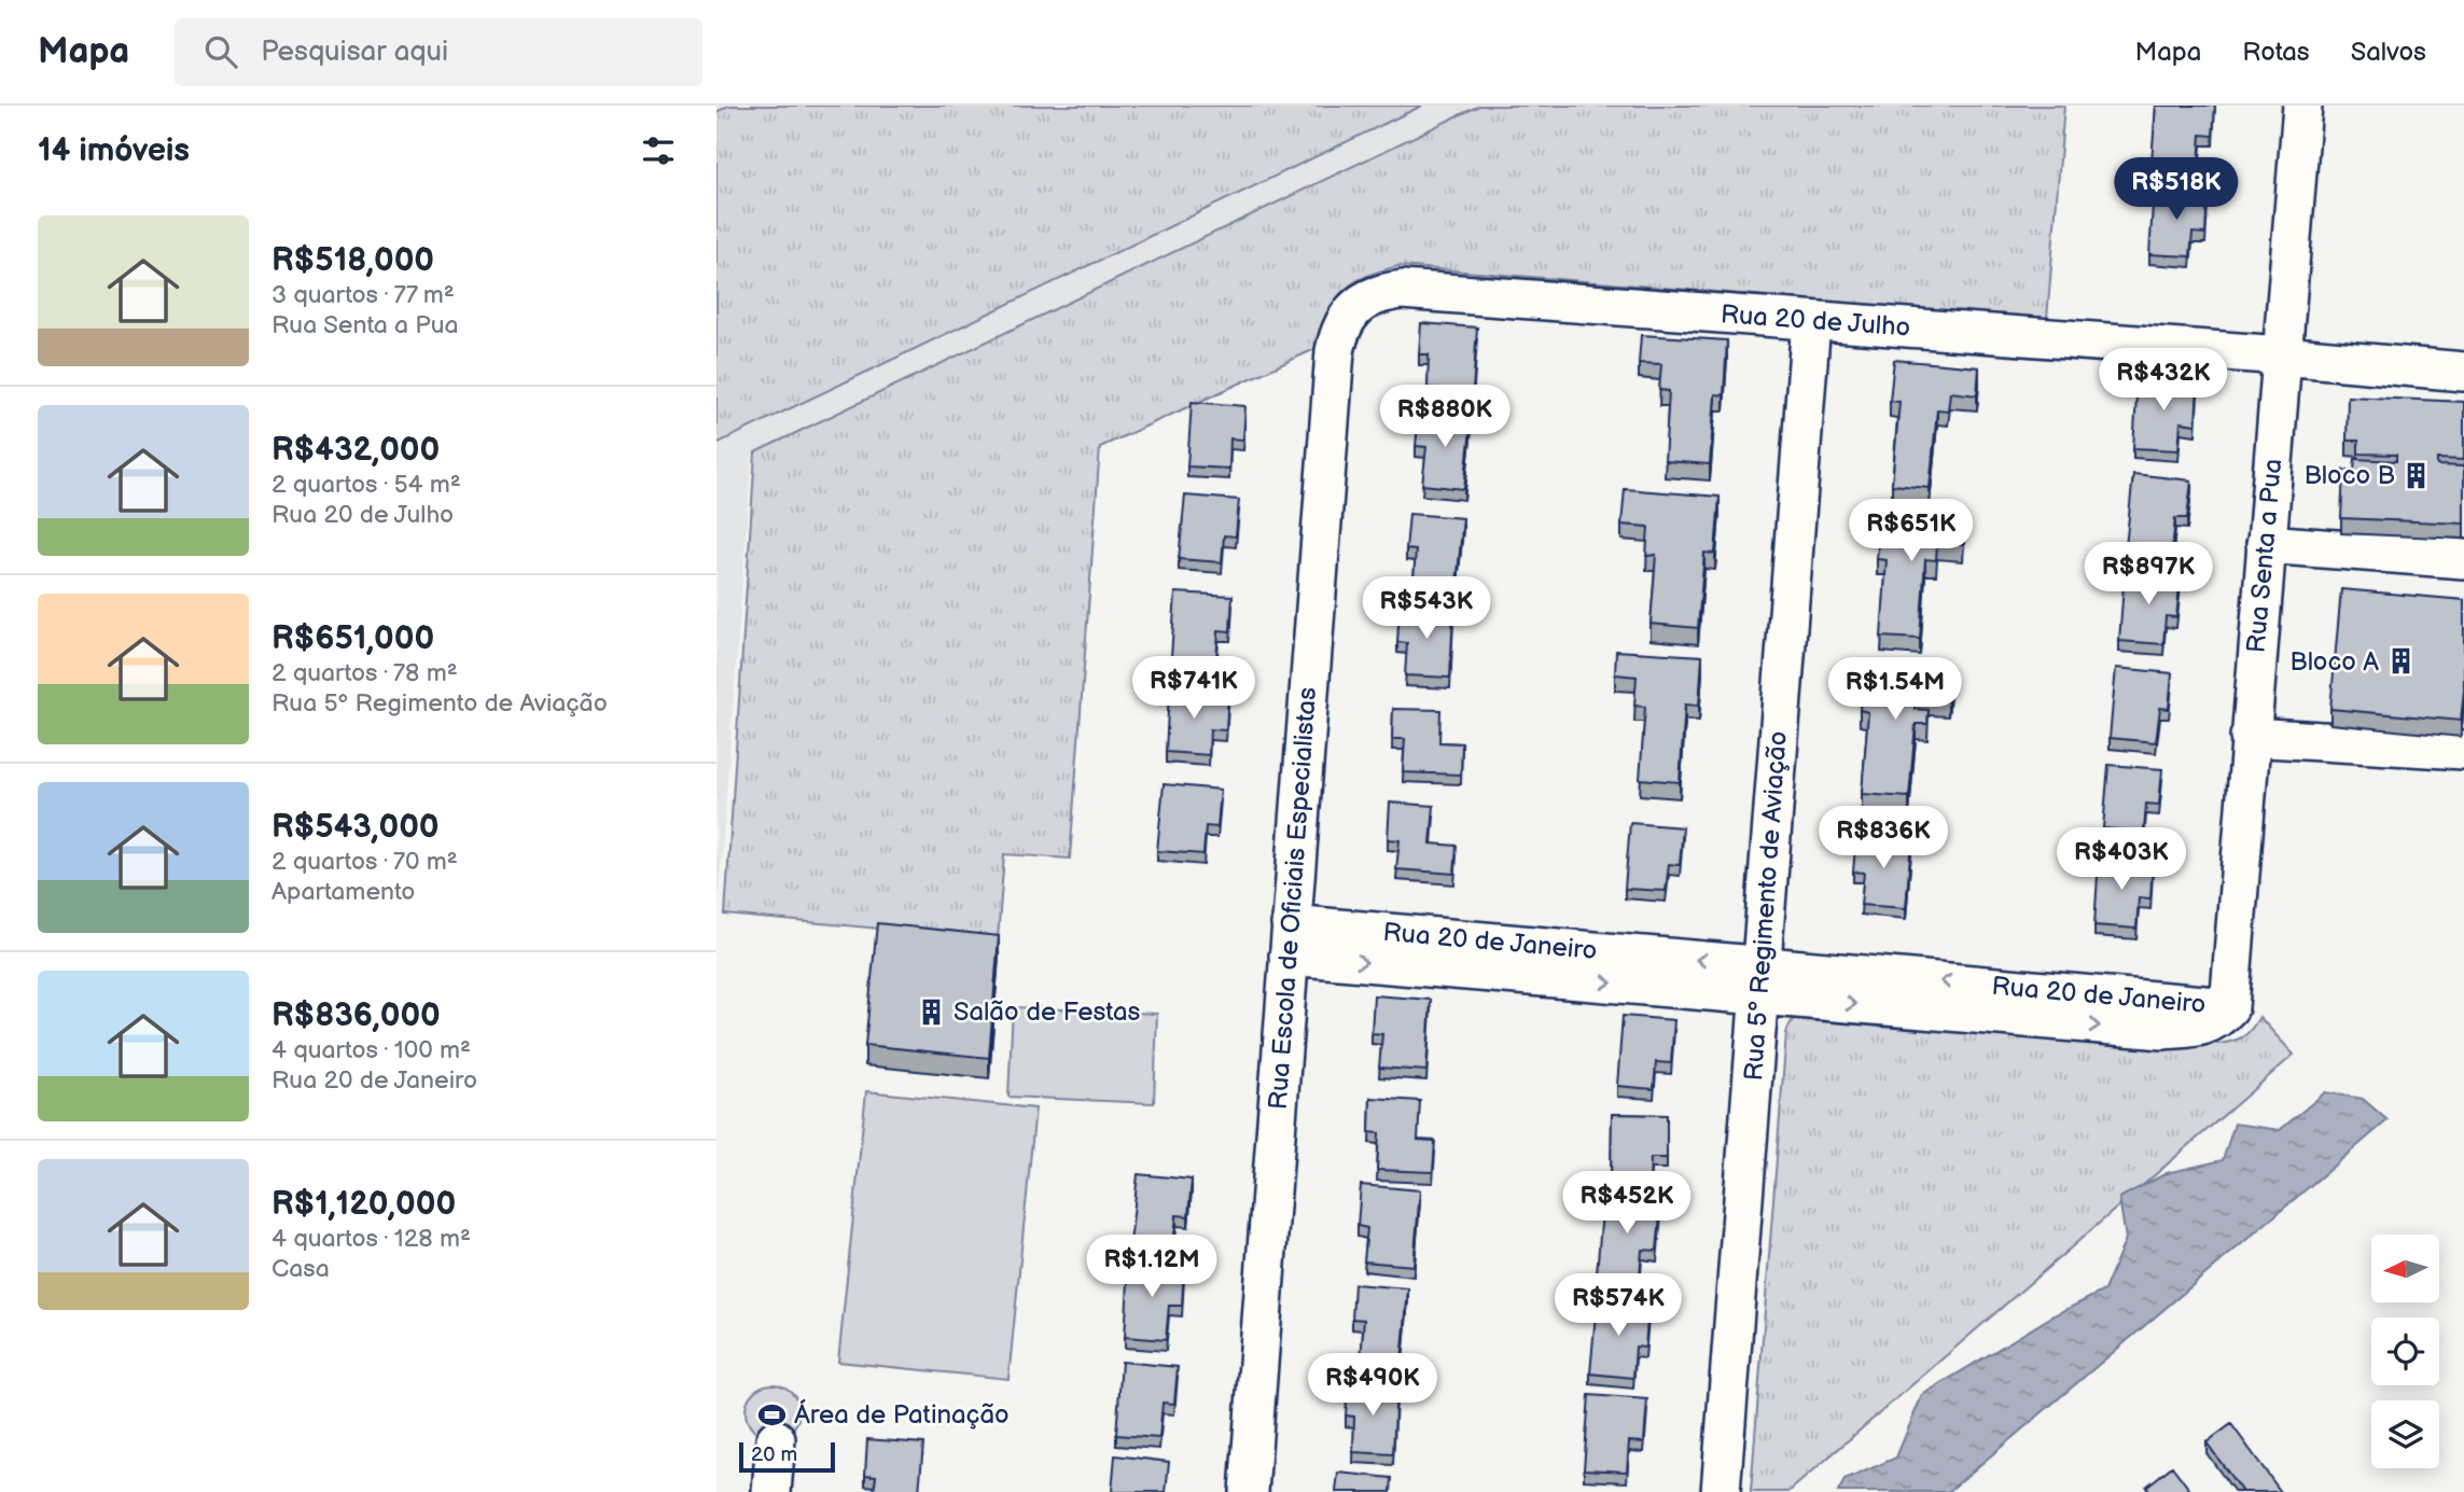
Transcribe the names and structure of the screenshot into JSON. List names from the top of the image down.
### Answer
{
  "streets": {
    "street": [
      "Rua 20 de Julho",
      "Rua Senta a Pua",
      "Rua Escola de Oficiais Especialistas",
      "Rua 5º Regimento de Aviação",
      "Rua 20 de Janeiro"
    ]
  },
  "crossings": [
    ["Rua 20 de Julho", "Rua Senta a Pua"],
    ["Rua 20 de Julho", "Rua Escola de Oficiais Especialistas"],
    ["Rua 20 de Julho", "Rua 5º Regimento de Aviação"],
    ["Rua Senta a Pua", "Rua 20 de Janeiro"],
    ["Rua Escola de Oficiais Especialistas", "Rua 20 de Janeiro"],
    ["Rua 5º Regimento de Aviação", "Rua 20 de Janeiro"]
  ],
  "places": {
    "building": ["Bloco B", "Bloco A", "Salão de Festas"],
    "sports": ["Área de Patinação"]
  },
  "scale_bar": "20 m",
  "north": "left",
  "page": {
    "header": "Mapa",
    "search": "Pesquisar aqui",
    "nav": ["Mapa", "Rotas", "Salvos"],
    "heading": "14 imóveis",
    "price": [
      "R$518K",
      "R$432K",
      "R$880K",
      "R$651K",
      "R$897K",
      "R$543K",
      "R$741K",
      "R$1.54M",
      "R$836K",
      "R$403K",
      "R$452K",
      "R$1.12M",
      "R$574K",
      "R$490K"
    ],
    "list": [
      {
        "name": "R$518,000",
        "note": "3 quartos · 77 m² · Rua Senta a Pua"
      },
      {
        "name": "R$432,000",
        "note": "2 quartos · 54 m² · Rua 20 de Julho"
      },
      {
        "name": "R$651,000",
        "note": "2 quartos · 78 m² · Rua 5º Regimento de Aviação"
      },
      {
        "name": "R$543,000",
        "note": "2 quartos · 70 m² · Apartamento"
      },
      {
        "name": "R$836,000",
        "note": "4 quartos · 100 m² · Rua 20 de Janeiro"
      },
      {
        "name": "R$1,120,000",
        "note": "4 quartos · 128 m² · Casa"
      }
    ],
    "scale": "20 m"
  }
}
